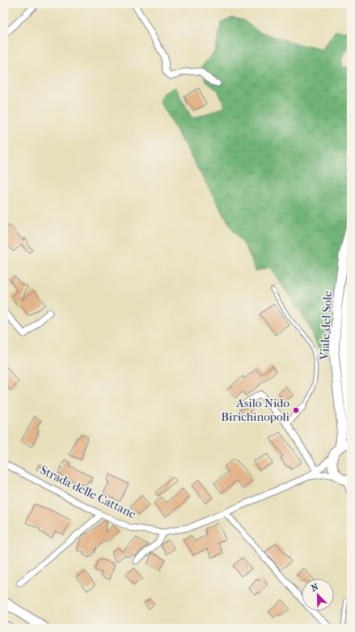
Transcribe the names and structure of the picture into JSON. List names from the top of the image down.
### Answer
{
  "streets": {
    "main road": ["Viale del Sole"],
    "street": ["Strada delle Cattane"]
  },
  "crossings": [
    ["Viale del Sole", "Strada delle Cattane"]
  ],
  "places": ["Asilo Nido Birichinopoli"],
  "north": "top left"
}
